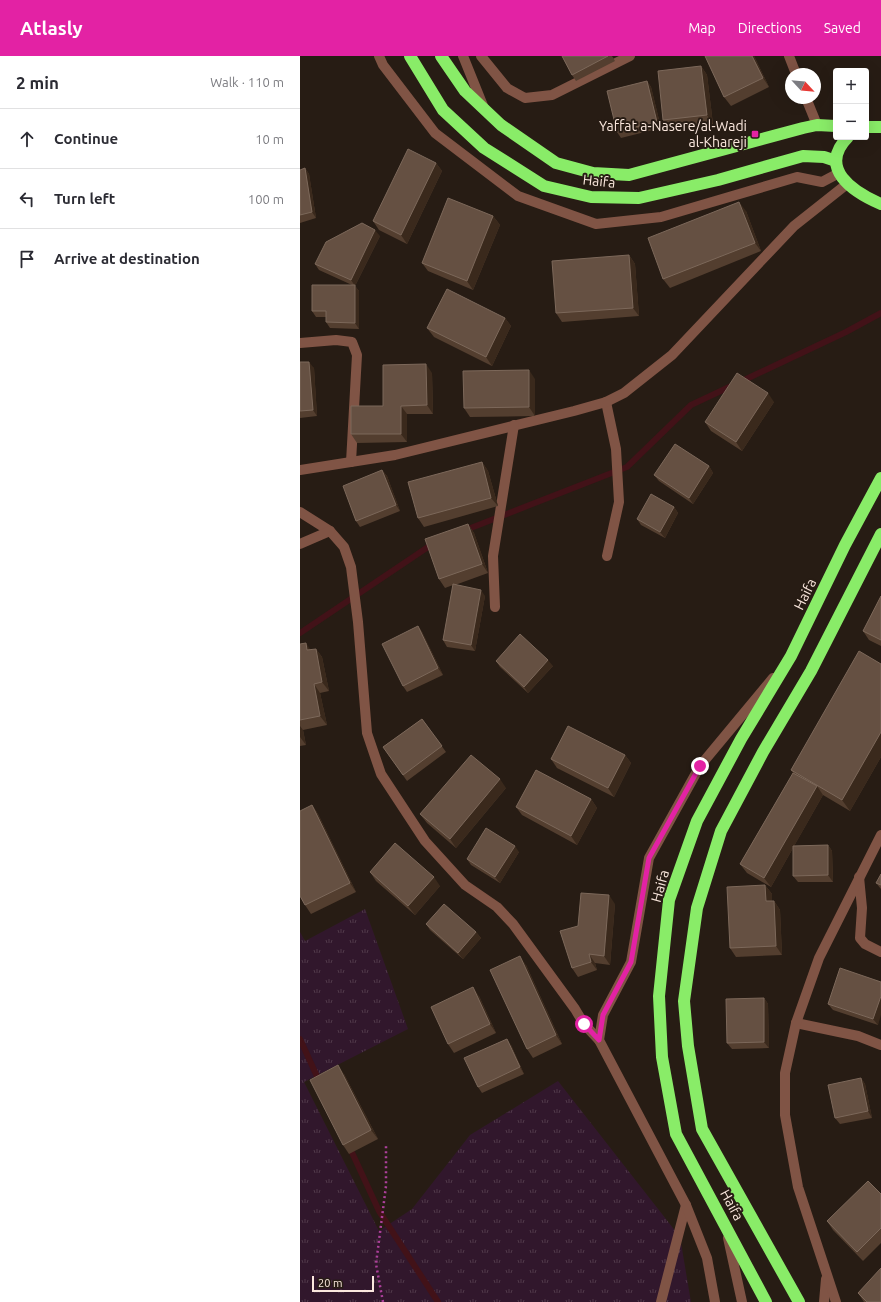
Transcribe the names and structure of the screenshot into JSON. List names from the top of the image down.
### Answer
{
  "streets": {
    "highway": ["Haifa"]
  },
  "places": {
    "transit": ["Yaffat a-Nasere/al-Wadi al-Khareji"]
  },
  "scale_bar": "20 m",
  "north": "bottom right",
  "page": {
    "header": "Atlasly",
    "nav": ["Map", "Directions", "Saved"],
    "heading": ["2 min", "Walk · 110 m"],
    "map_buttons": ["+", "−"],
    "list": [
      ["Continue", "10 m"],
      ["Turn left", "100 m"],
      "Arrive at destination"
    ],
    "scale": "20 m"
  }
}
